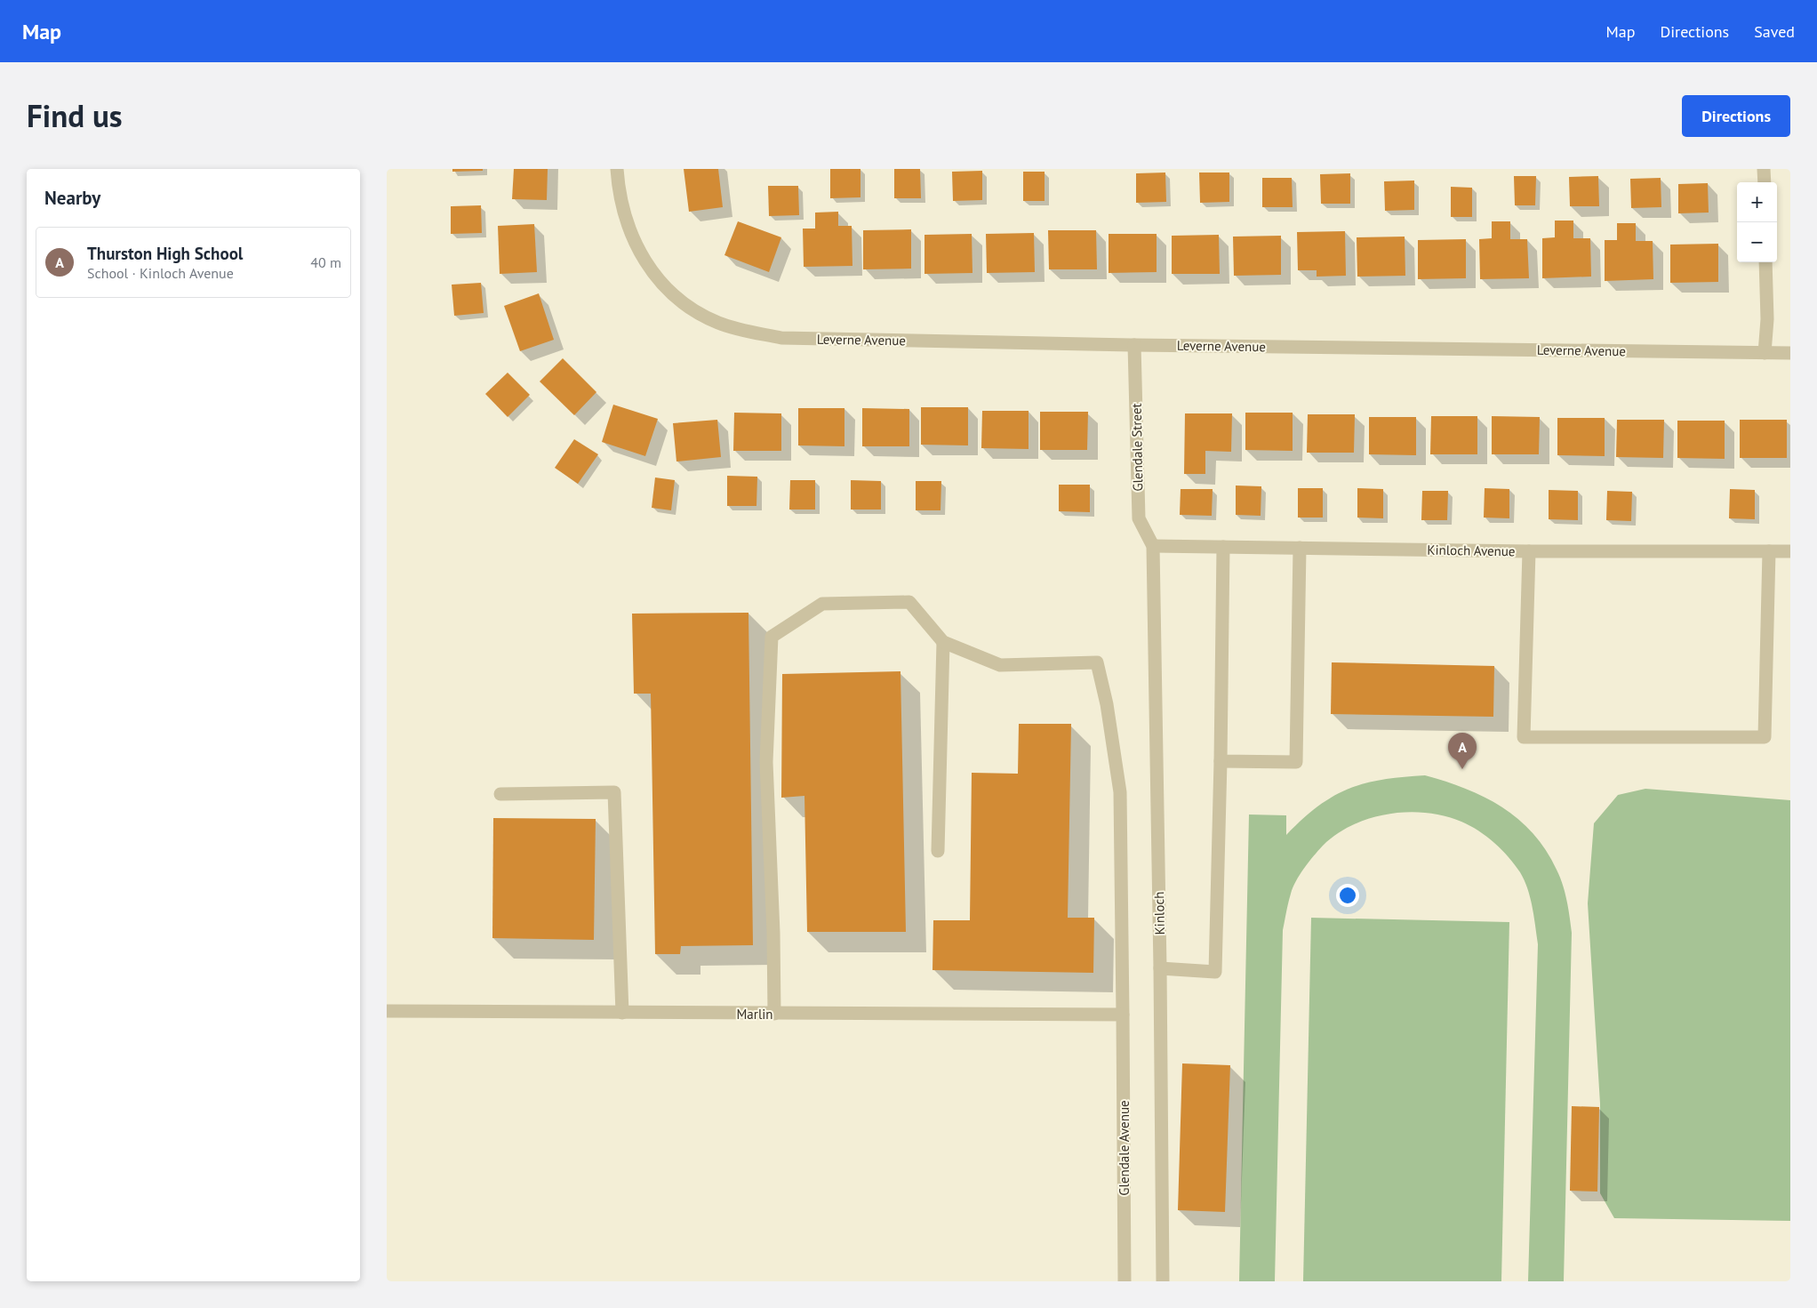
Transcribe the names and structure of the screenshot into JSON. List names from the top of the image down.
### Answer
{
  "streets": {
    "street": [
      "Leverne Avenue",
      "Glendale Street",
      "Kinloch Avenue",
      "Kinloch",
      "Marlin",
      "Glendale Avenue"
    ]
  },
  "crossings": [
    ["Leverne Avenue", "Glendale Street"],
    ["Glendale Street", "Kinloch Avenue"],
    ["Glendale Street", "Kinloch"],
    ["Kinloch Avenue", "Kinloch"],
    ["Marlin", "Glendale Avenue"]
  ],
  "page": {
    "header": "Map",
    "nav": ["Map", "Directions", "Saved"],
    "title": "Find us",
    "buttons": "Directions",
    "heading": "Nearby",
    "map_buttons": ["+", "−"],
    "list": [
      {
        "mark": "A",
        "name": "Thurston High School",
        "note": "School · Kinloch Avenue",
        "value": "40 m"
      }
    ],
    "pins": "A"
  }
}
